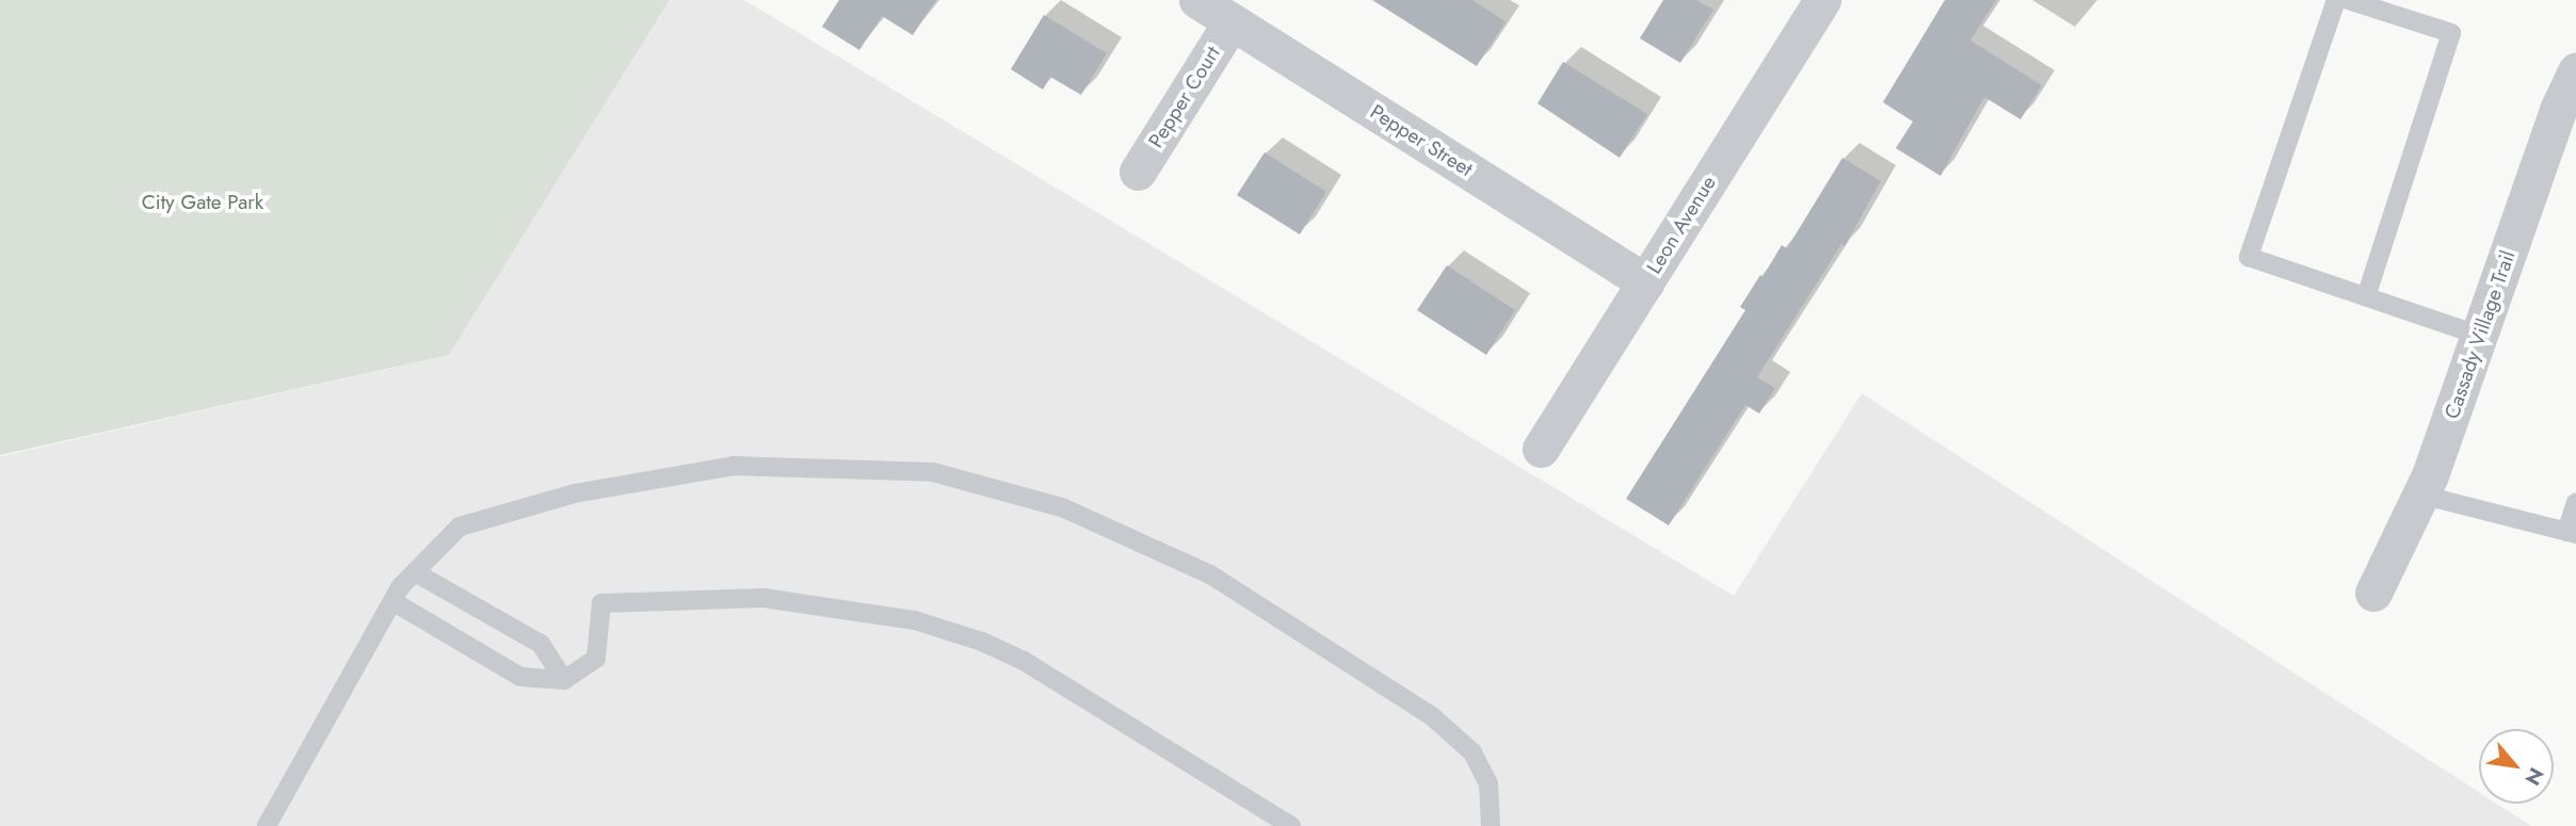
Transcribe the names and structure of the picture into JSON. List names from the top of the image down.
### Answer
{
  "streets": {
    "street": [
      "Pepper Court",
      "Pepper Street",
      "Leon Avenue",
      "Cassady Village Trail"
    ]
  },
  "crossings": [
    ["Pepper Court", "Pepper Street"],
    ["Pepper Street", "Leon Avenue"]
  ],
  "parks": ["City Gate Park"],
  "north": "bottom right"
}
